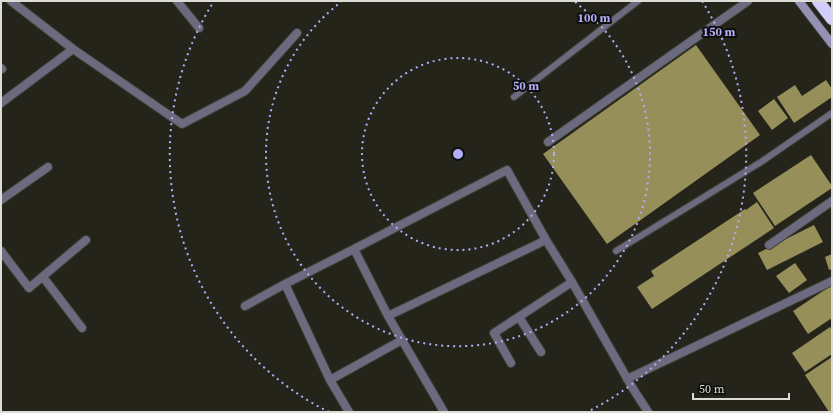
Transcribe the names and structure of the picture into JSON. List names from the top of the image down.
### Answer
{
  "scale_bar": "50 m",
  "rings": ["100 m", "150 m", "50 m"]
}
